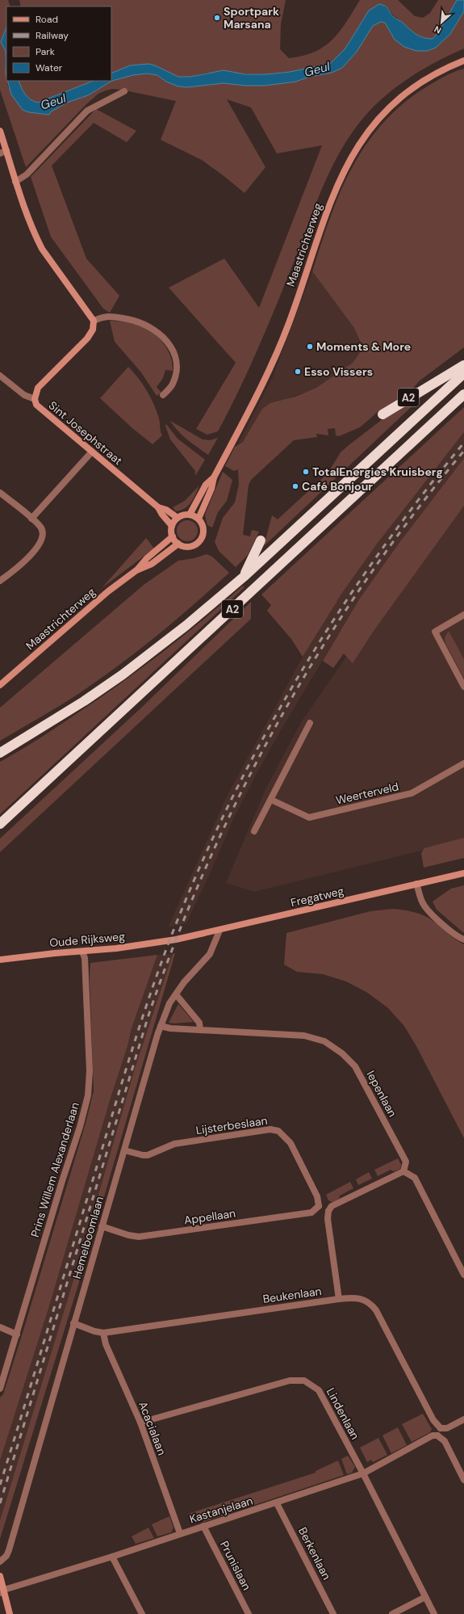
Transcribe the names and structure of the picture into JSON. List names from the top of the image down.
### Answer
{
  "streets": {
    "highway": ["A2"],
    "main road": [
      "Maastrichterweg",
      "Sint Josephstraat",
      "Fregatweg",
      "Oude Rijksweg"
    ],
    "street": [
      "Weerterveld",
      "Iepenlaan",
      "Lijsterbeslaan",
      "Prins Willem Alexanderlaan",
      "Appellaan",
      "Hemelboomlaan",
      "Beukenlaan",
      "Lindenlaan",
      "Acacialaan",
      "Kastanjelaan",
      "Berkenlaan",
      "Prunislaan"
    ]
  },
  "crossings": [
    ["Maastrichterweg", "Sint Josephstraat"],
    ["Fregatweg", "Oude Rijksweg"],
    ["Fregatweg", "Hemelboomlaan"],
    ["Oude Rijksweg", "Prins Willem Alexanderlaan"],
    ["Iepenlaan", "Hemelboomlaan"],
    ["Lijsterbeslaan", "Appellaan"],
    ["Lijsterbeslaan", "Hemelboomlaan"],
    ["Appellaan", "Hemelboomlaan"],
    ["Hemelboomlaan", "Beukenlaan"],
    ["Beukenlaan", "Acacialaan"],
    ["Lindenlaan", "Acacialaan"],
    ["Lindenlaan", "Kastanjelaan"],
    ["Acacialaan", "Kastanjelaan"],
    ["Kastanjelaan", "Berkenlaan"],
    ["Kastanjelaan", "Prunislaan"]
  ],
  "water": ["Geul"],
  "places": [
    "Sportpark Marsana",
    "Moments & More",
    "Esso Vissers",
    "TotalEnergies Kruisberg",
    "Café Bonjour"
  ],
  "legend": [
    "Road",
    "Railway",
    "Park",
    "Water"
  ],
  "north": "bottom left"
}
